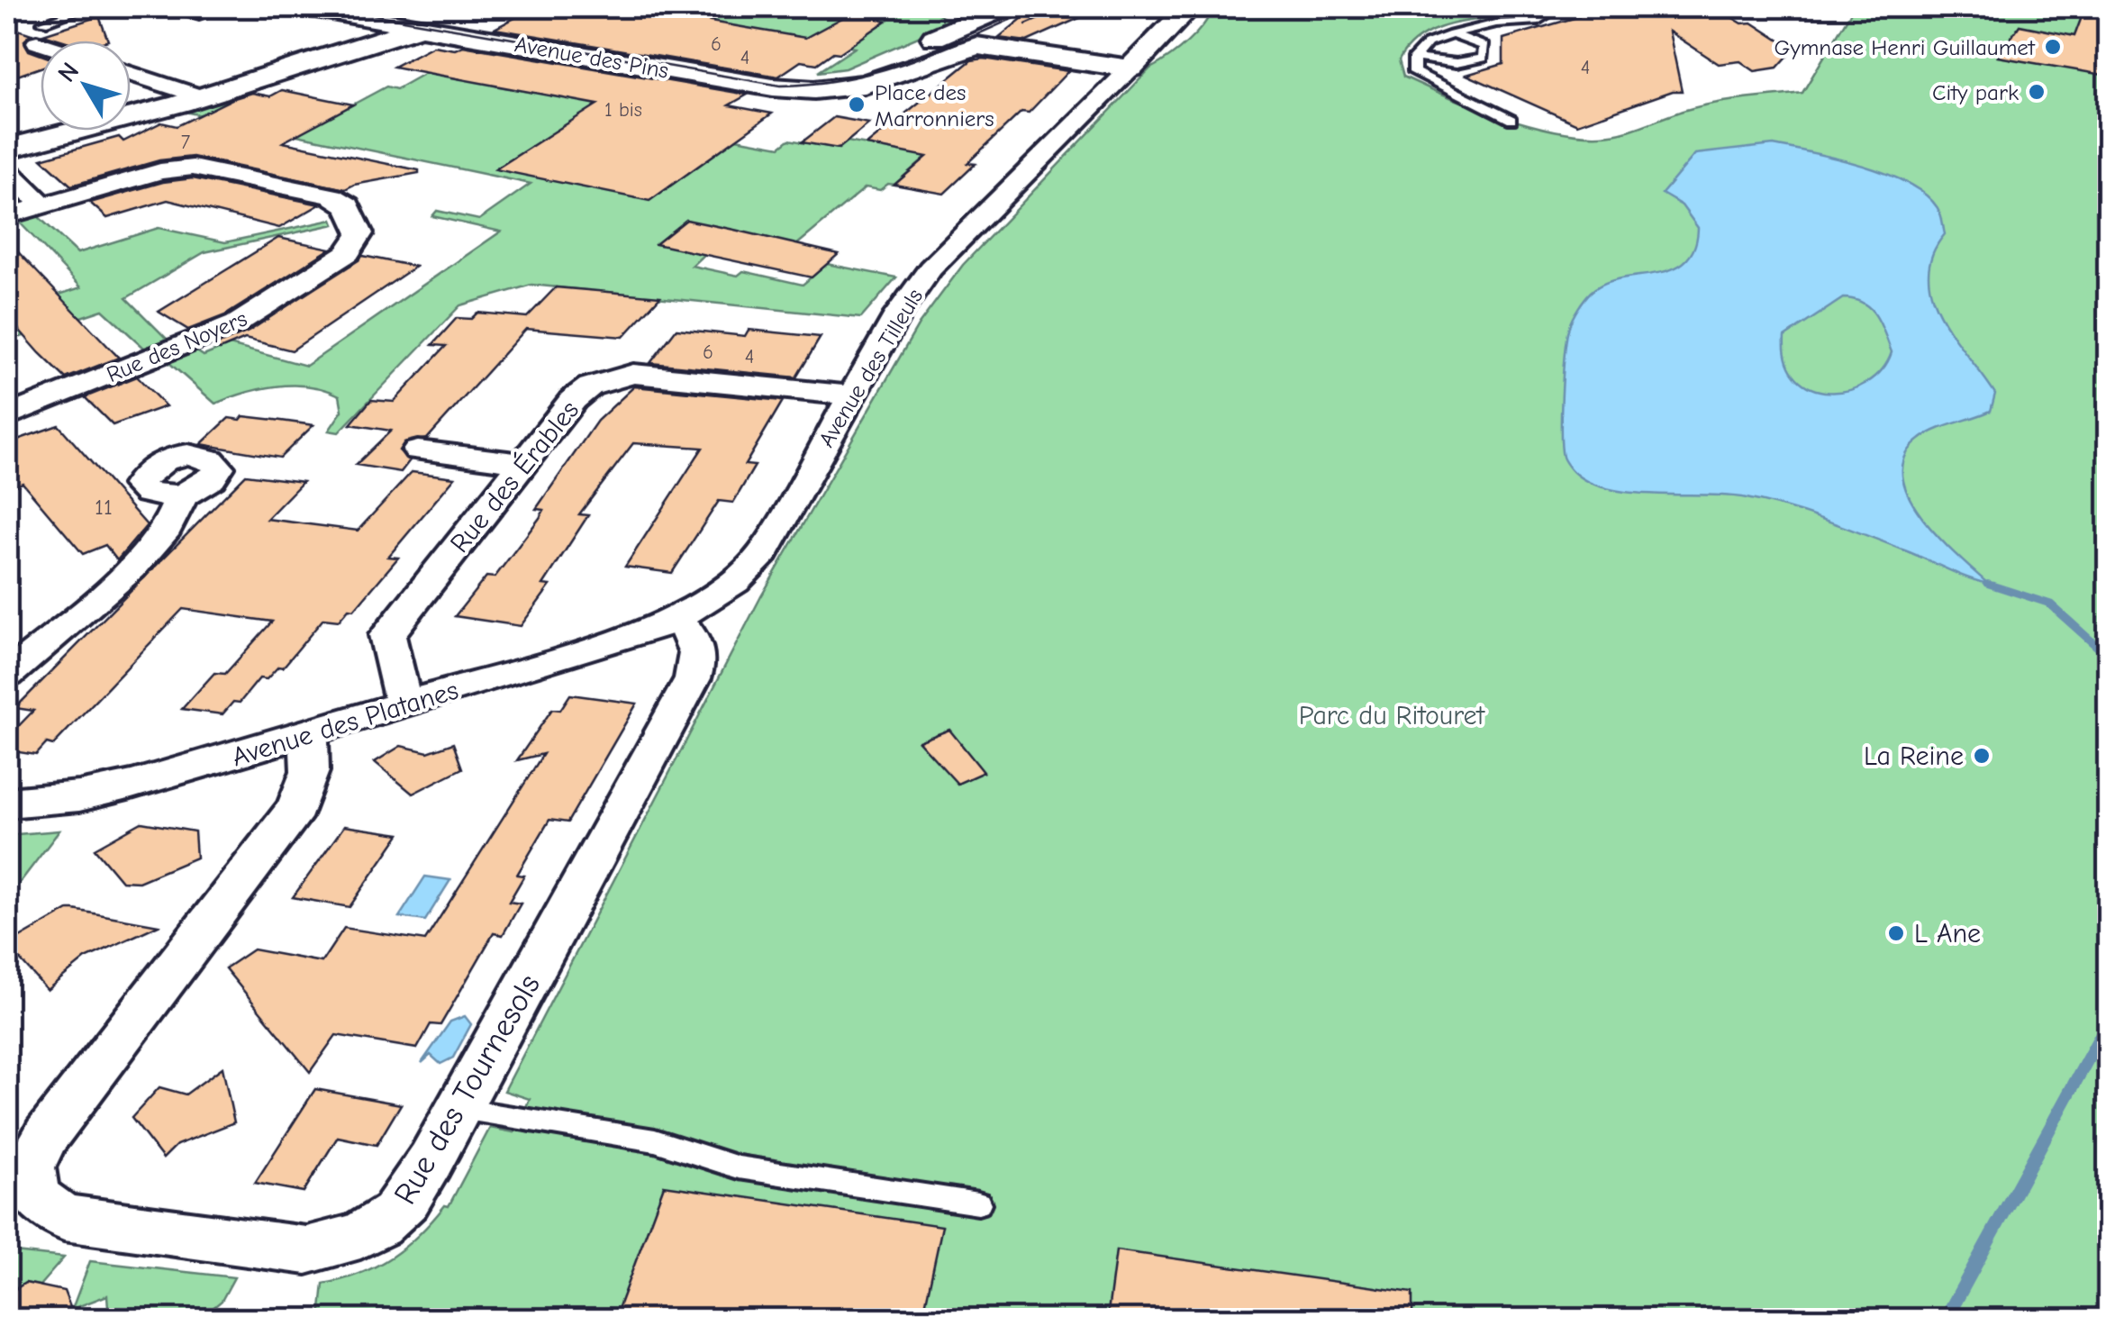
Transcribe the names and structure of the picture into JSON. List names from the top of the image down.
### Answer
{
  "streets": {
    "street": [
      "Avenue des Pins",
      "Rue des Noyers",
      "Avenue des Tilleuls",
      "Rue des Érables",
      "Avenue des Platanes",
      "Rue des Tournesols"
    ]
  },
  "crossings": [
    ["Avenue des Tilleuls", "Rue des Érables"],
    ["Avenue des Tilleuls", "Avenue des Platanes"],
    ["Avenue des Tilleuls", "Rue des Tournesols"],
    ["Rue des Érables", "Avenue des Platanes"],
    ["Avenue des Platanes", "Rue des Tournesols"]
  ],
  "parks": ["Parc du Ritouret"],
  "places": [
    "Gymnase Henri Guillaumet",
    "City park",
    "Place des Marronniers",
    "La Reine",
    "L Ane"
  ],
  "house_numbers": [
    "6",
    "4",
    "4",
    "1 bis",
    "7",
    "6",
    "4",
    "11"
  ],
  "north": "top left"
}
